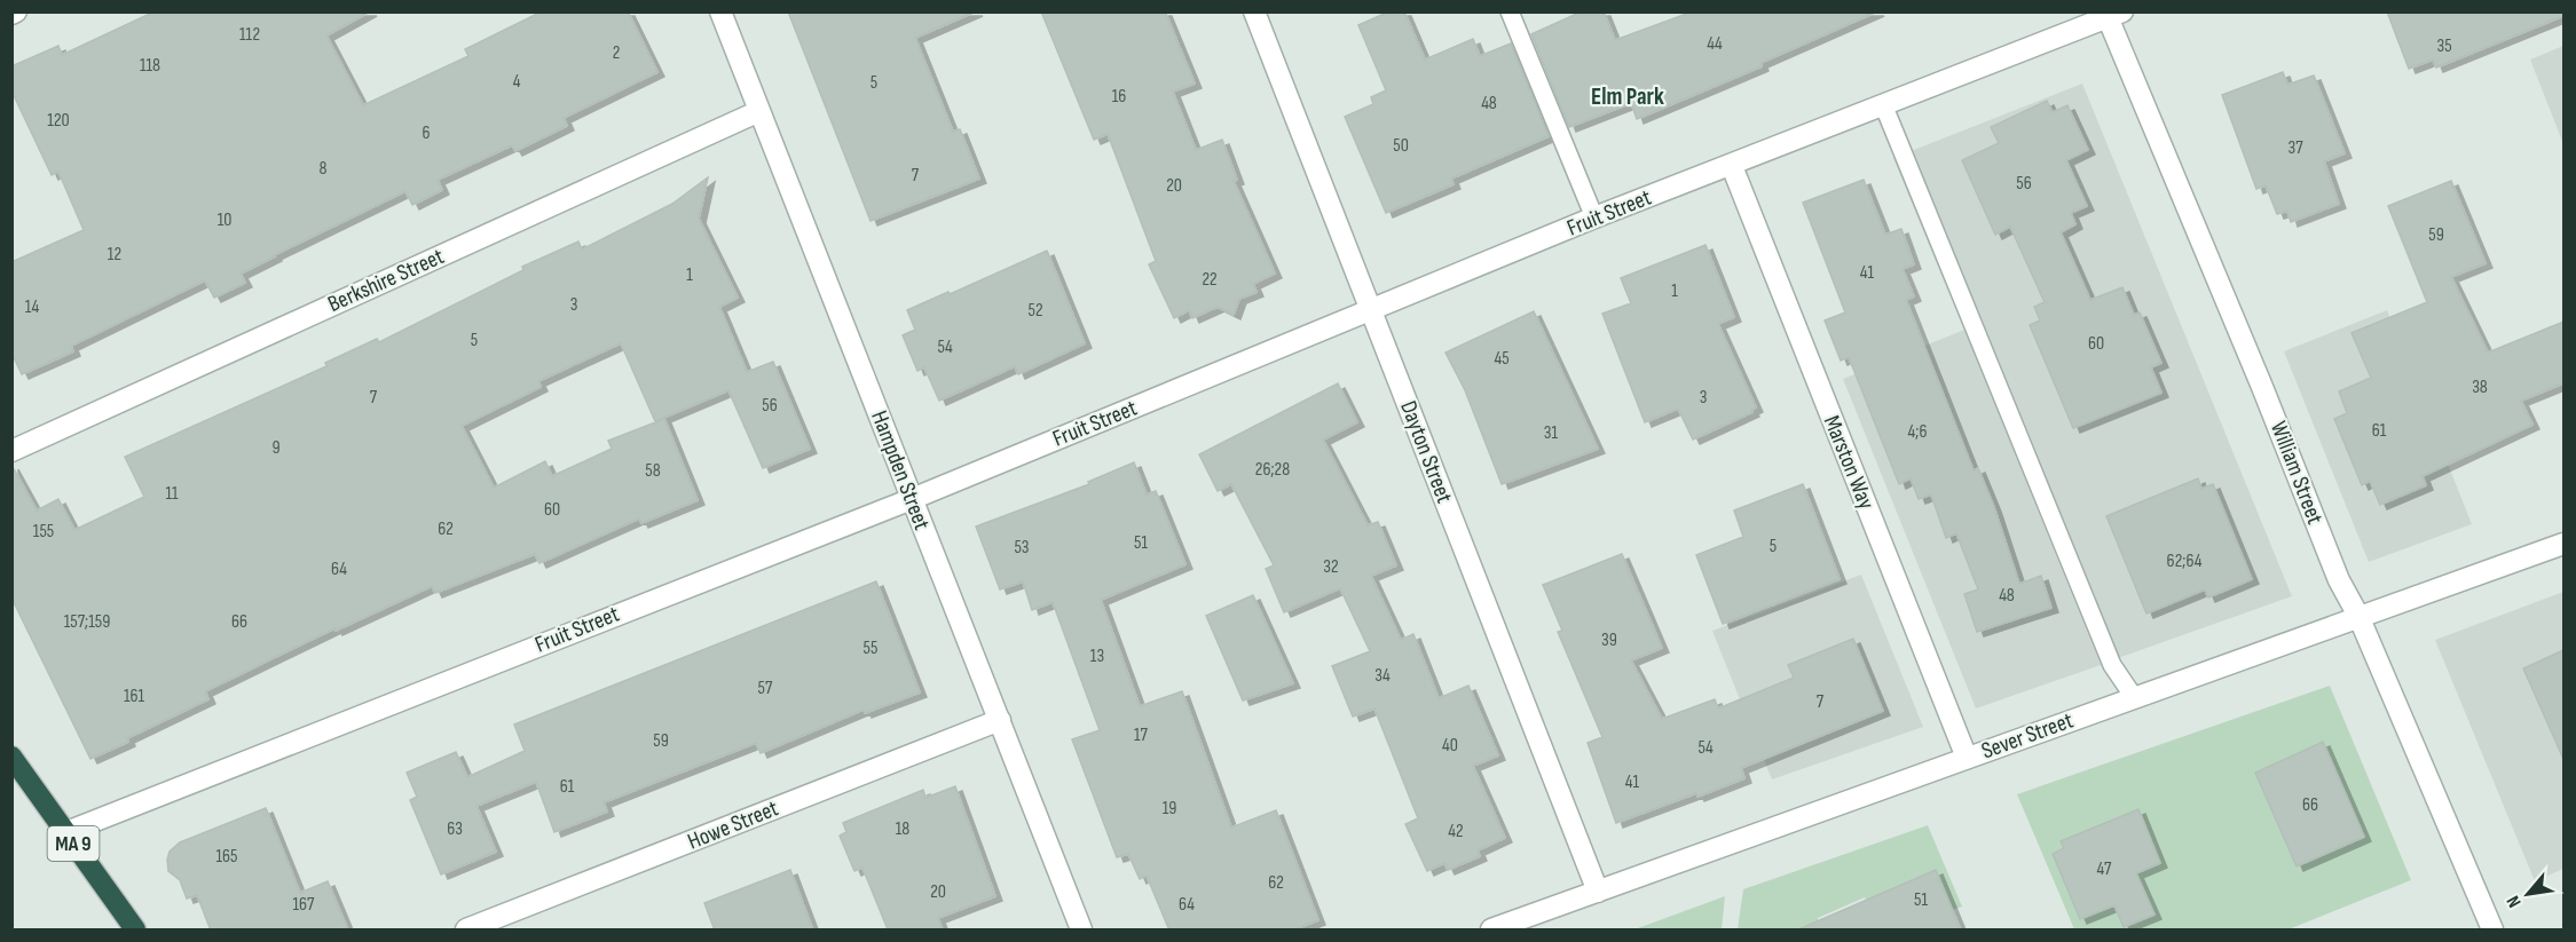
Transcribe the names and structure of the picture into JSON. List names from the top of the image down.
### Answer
{
  "streets": {
    "highway": ["MA 9"],
    "street": [
      "Fruit Street",
      "Berkshire Street",
      "Dayton Street",
      "Marston Way",
      "Hampden Street",
      "William Street",
      "Sever Street",
      "Howe Street"
    ]
  },
  "crossings": [
    ["Fruit Street", "Dayton Street"],
    ["Fruit Street", "Marston Way"],
    ["Fruit Street", "Hampden Street"],
    ["Fruit Street", "William Street"],
    ["Fruit Street", "MA 9"],
    ["Berkshire Street", "Hampden Street"],
    ["Dayton Street", "Sever Street"],
    ["Marston Way", "Sever Street"],
    ["Hampden Street", "Howe Street"],
    ["William Street", "Sever Street"]
  ],
  "districts": ["Elm Park"],
  "house_numbers": [
    "112",
    "44",
    "35",
    "2",
    "118",
    "4",
    "5",
    "16",
    "48",
    "120",
    "6",
    "50",
    "37",
    "8",
    "7",
    "56",
    "20",
    "10",
    "59",
    "12",
    "41",
    "1",
    "22",
    "1",
    "3",
    "14",
    "52",
    "5",
    "60",
    "54",
    "45",
    "38",
    "7",
    "3",
    "56",
    "61",
    "4;6",
    "31",
    "9",
    "26;28",
    "58",
    "11",
    "60",
    "62",
    "155",
    "51",
    "5",
    "53",
    "62;64",
    "32",
    "64",
    "48",
    "157;159",
    "66",
    "39",
    "55",
    "13",
    "34",
    "57",
    "161",
    "7",
    "17",
    "59",
    "40",
    "54",
    "41",
    "61",
    "66",
    "19",
    "63",
    "18",
    "42",
    "165",
    "47",
    "62",
    "20",
    "51",
    "167",
    "64"
  ],
  "north": "bottom left"
}
